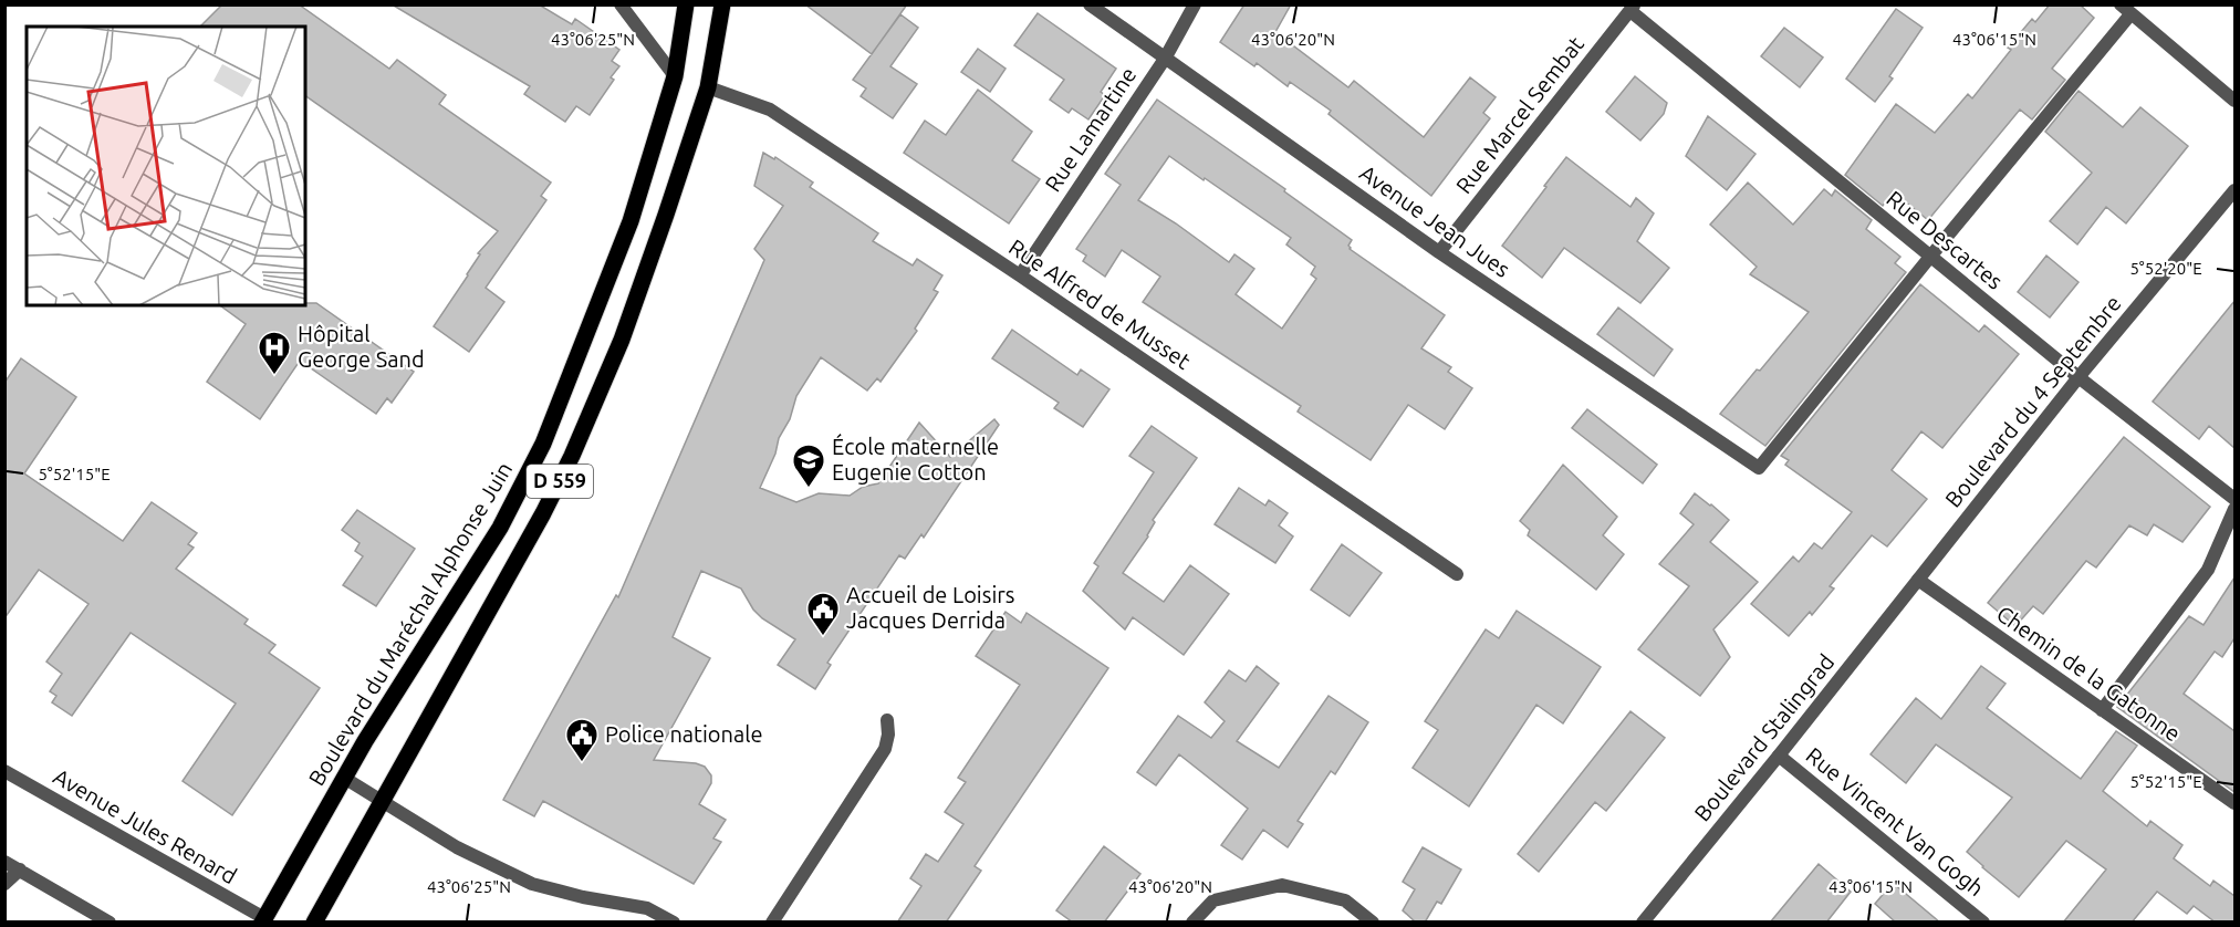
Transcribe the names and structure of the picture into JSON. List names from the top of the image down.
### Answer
{
  "streets": {
    "main road": ["D 559", "Boulevard du Maréchal Alphonse Juin"],
    "street": [
      "Rue Marcel Sembat",
      "Rue Lamartine",
      "Avenue Jean Jues",
      "Rue Descartes",
      "Rue Alfred de Musset",
      "Boulevard du 4 Septembre",
      "Chemin de la Gatonne",
      "Boulevard Stalingrad",
      "Rue Vincent Van Gogh",
      "Avenue Jules Renard"
    ]
  },
  "crossings": [
    ["Rue Marcel Sembat", "Avenue Jean Jues"],
    ["Rue Marcel Sembat", "Rue Descartes"],
    ["Rue Lamartine", "Avenue Jean Jues"],
    ["Rue Lamartine", "Rue Alfred de Musset"],
    ["Avenue Jean Jues", "Rue Descartes"],
    ["Rue Descartes", "Boulevard du 4 Septembre"],
    ["Rue Alfred de Musset", "D 559"],
    ["Boulevard du 4 Septembre", "Chemin de la Gatonne"],
    ["Boulevard du 4 Septembre", "Boulevard Stalingrad"],
    ["Boulevard du Maréchal Alphonse Juin", "Avenue Jules Renard"],
    ["Chemin de la Gatonne", "Boulevard Stalingrad"],
    ["Boulevard Stalingrad", "Rue Vincent Van Gogh"]
  ],
  "places": {
    "hospital": ["Hôpital George Sand"],
    "school or university": ["École maternelle Eugenie Cotton"],
    "public building": ["Accueil de Loisirs Jacques Derrida", "Police nationale"]
  },
  "coordinates": [
    "43°06'25\"N",
    "43°06'20\"N",
    "43°06'15\"N",
    "5°52'20\"E",
    "5°52'15\"E"
  ]
}
